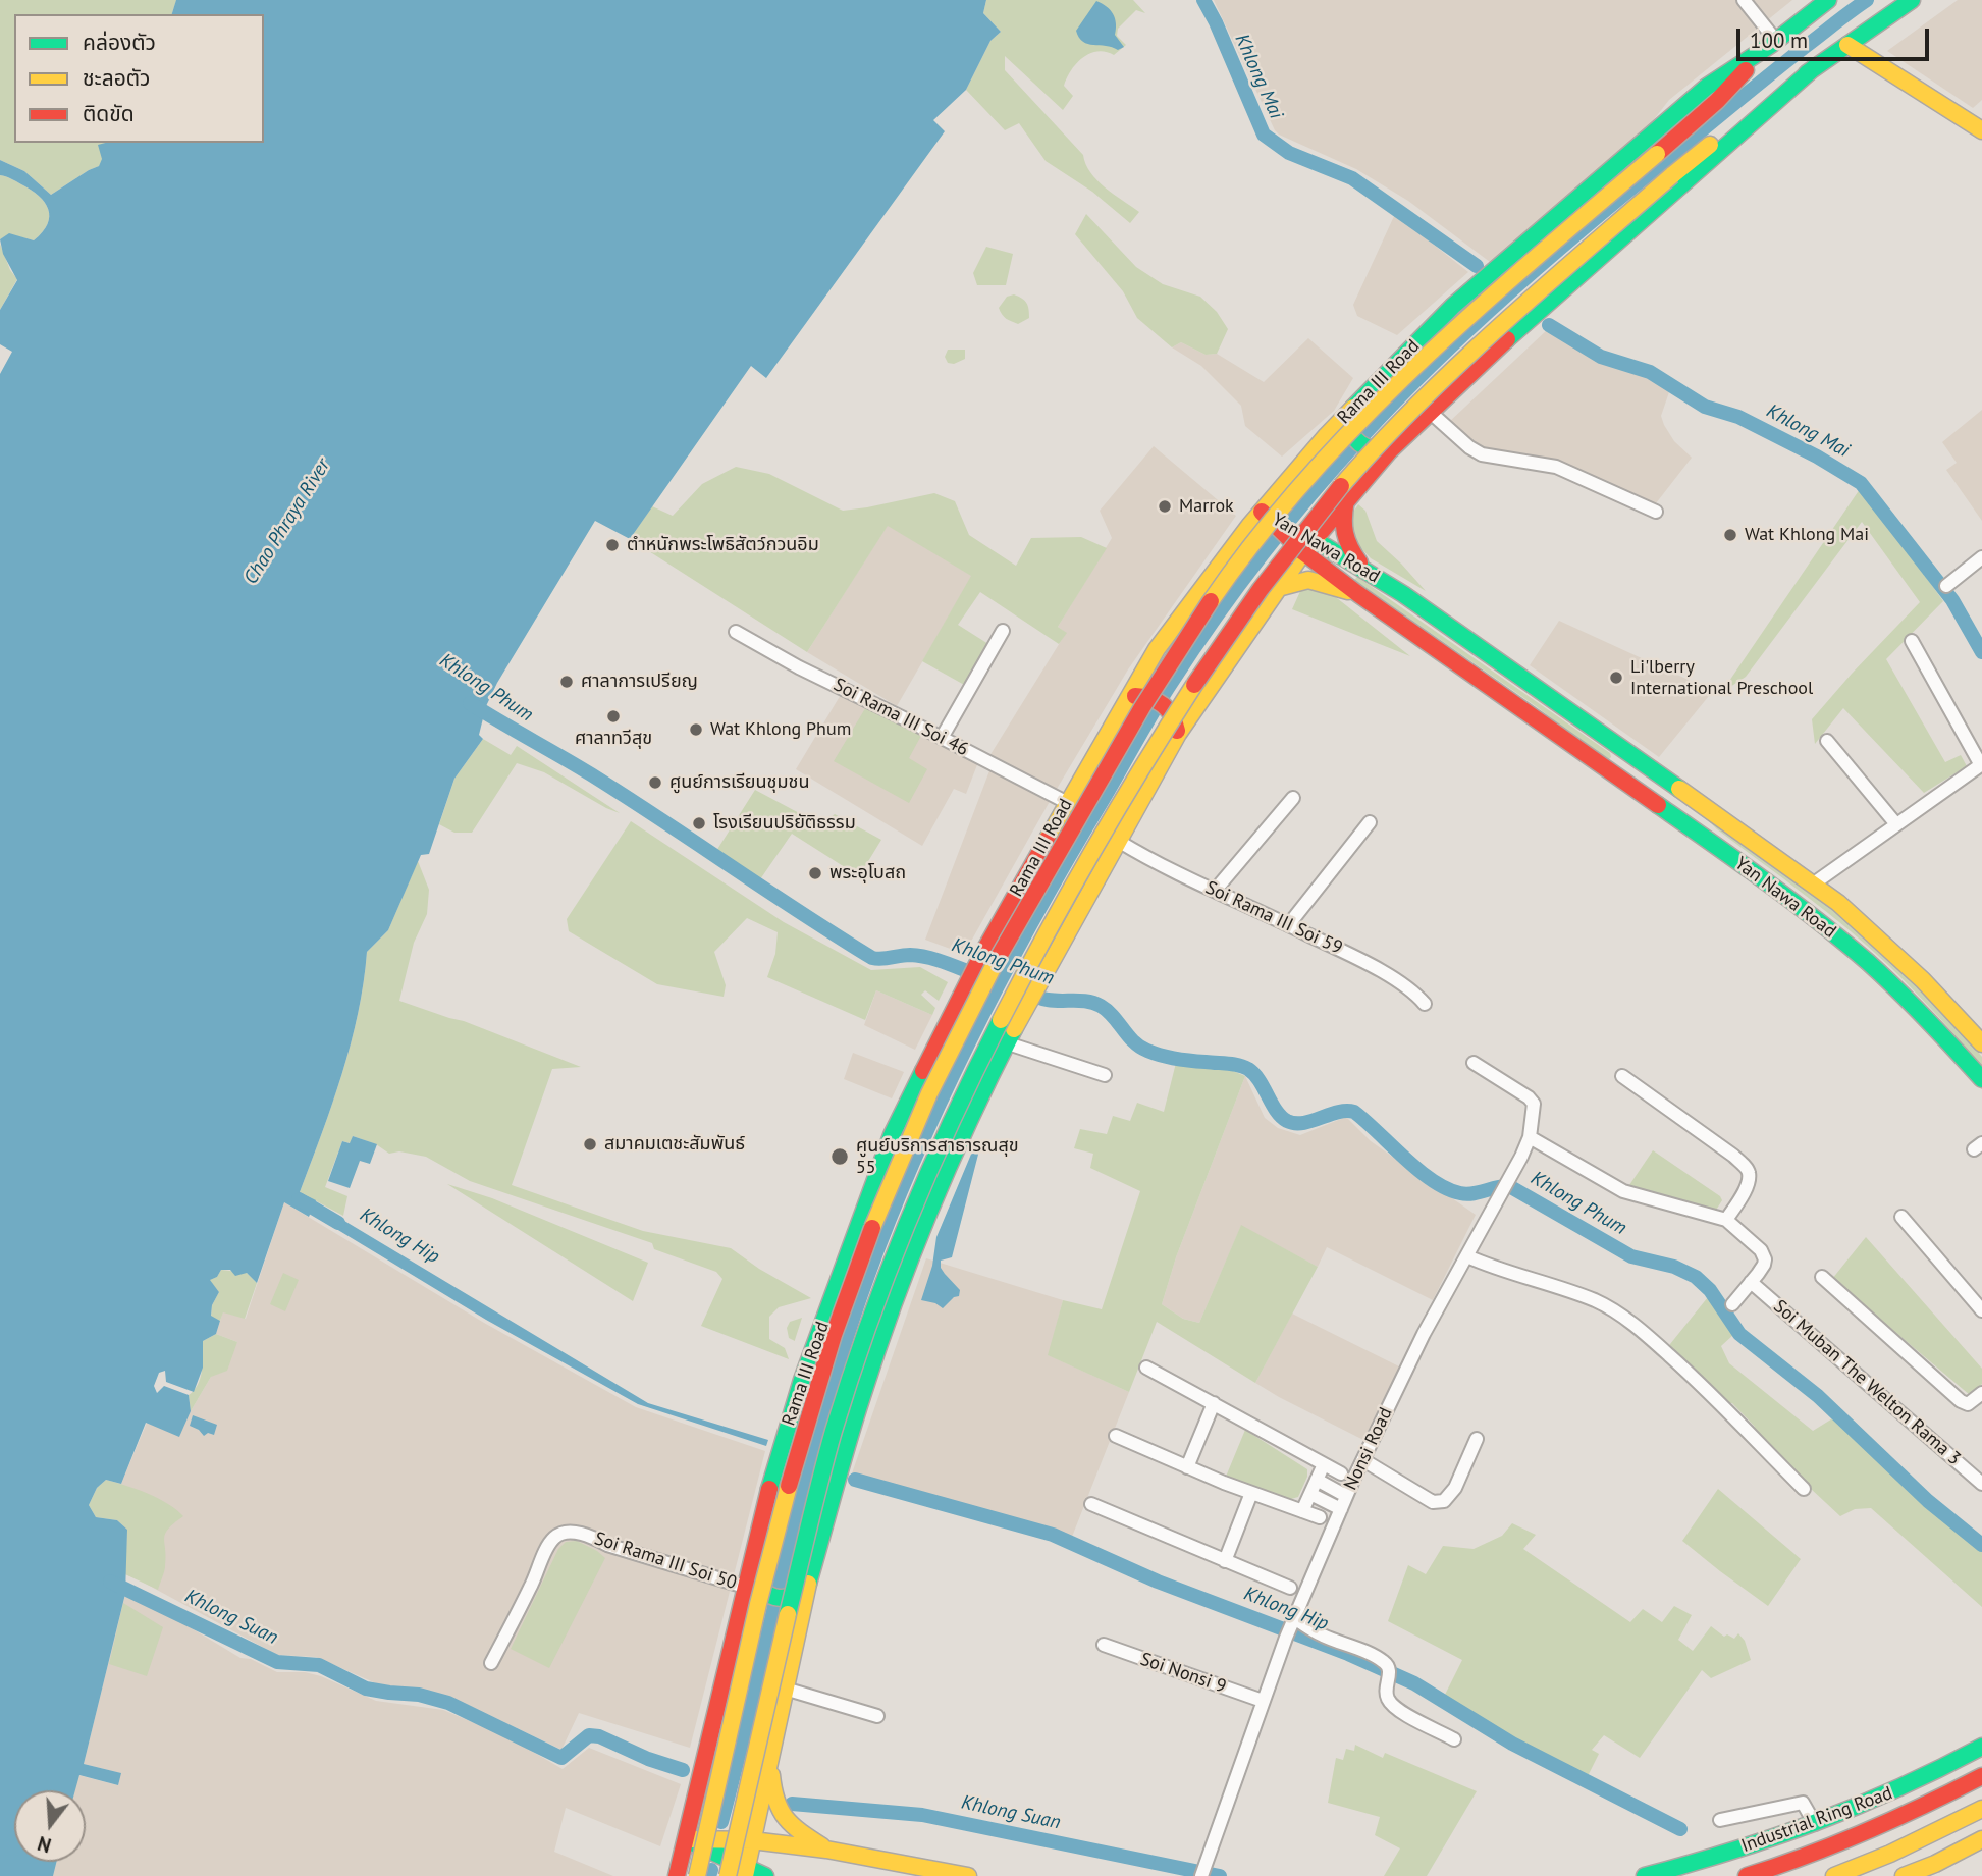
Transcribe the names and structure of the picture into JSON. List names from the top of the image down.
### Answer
{
  "streets": {
    "main road": ["Rama III Road", "Yan Nawa Road", "Industrial Ring Road"],
    "street": [
      "Soi Rama III Soi 46",
      "Soi Rama III Soi 59",
      "Soi Muban The Welton Rama 3",
      "Nonsi Road",
      "Soi Rama III Soi 50",
      "Soi Nonsi 9"
    ]
  },
  "crossings": [
    ["Rama III Road", "Yan Nawa Road"],
    ["Rama III Road", "Soi Rama III Soi 46"],
    ["Rama III Road", "Soi Rama III Soi 50"],
    ["Nonsi Road", "Soi Nonsi 9"]
  ],
  "water": [
    "Khlong Mai",
    "Chao Phraya River",
    "Khlong Phum",
    "Khlong Hip",
    "Khlong Suan"
  ],
  "places": [
    "Marrok",
    "Wat Khlong Mai",
    "ตำหนักพระโพธิสัตว์กวนอิม",
    "Li'lberry International Preschool",
    "ศาลาการเปรียญ",
    "ศาลาทวีสุข",
    "Wat Khlong Phum",
    "ศูนย์การเรียนชุมชน",
    "โรงเรียนปริยัติธรรม",
    "พระอุโบสถ",
    "สมาคมเตชะสัมพันธ์",
    "ศูนย์บริการสาธารณสุข 55"
  ],
  "legend": ["คล่องตัว", "ชะลอตัว", "ติดขัด"],
  "scale_bar": "100 m",
  "north": "bottom"
}
